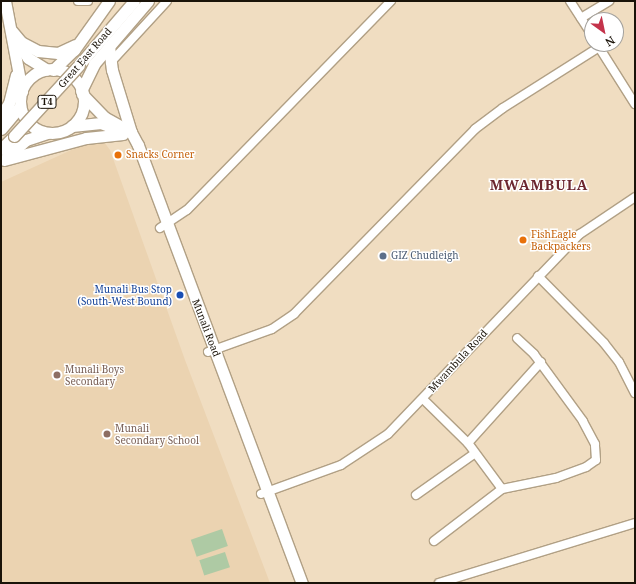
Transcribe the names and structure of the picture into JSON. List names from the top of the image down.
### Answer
{
  "streets": {
    "main road": ["Great East Road", "T4", "Munali Road"],
    "street": ["Mwambula Road"]
  },
  "crossings": [
    ["Great East Road", "Munali Road"],
    ["Munali Road", "Mwambula Road"]
  ],
  "districts": ["MWAMBULA"],
  "places": [
    "Snacks Corner",
    "FishEagle Backpackers",
    "GIZ Chudleigh",
    "Munali Bus Stop (South-West Bound)",
    "Munali Boys Secondary",
    "Munali Secondary School"
  ],
  "north": "bottom right"
}
